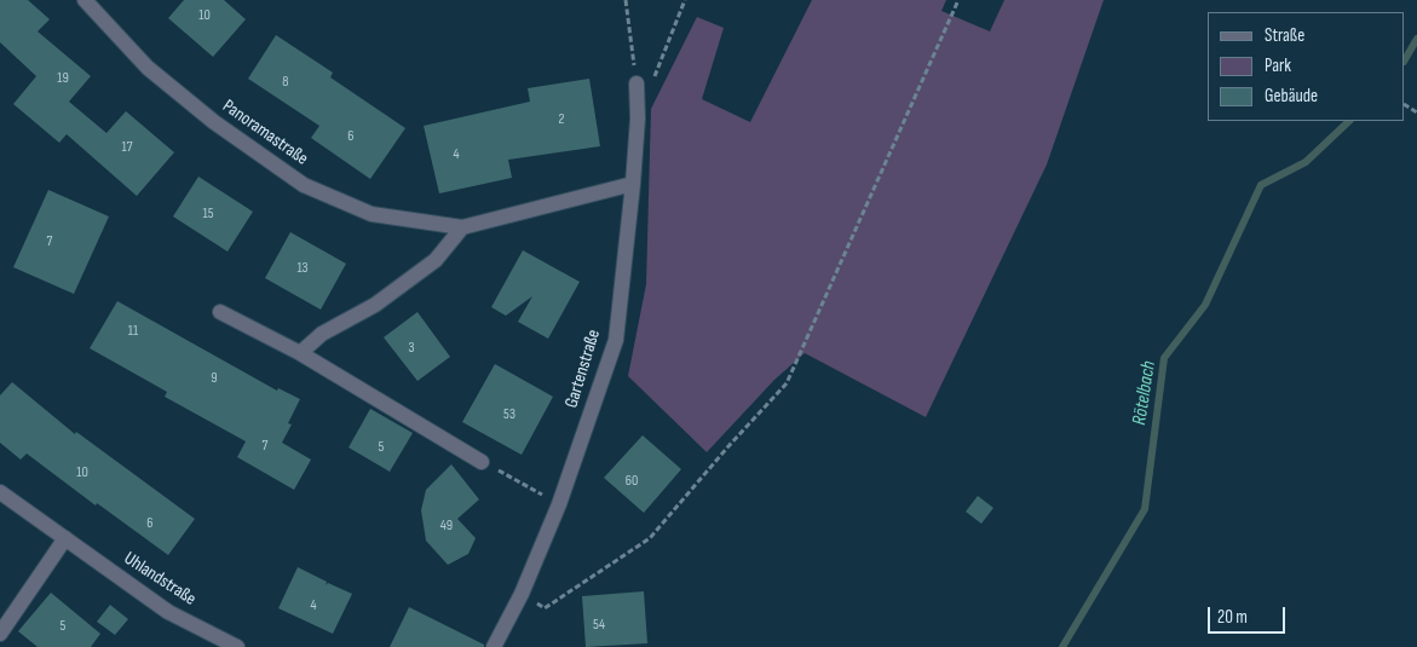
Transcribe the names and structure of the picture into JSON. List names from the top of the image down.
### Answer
{
  "streets": {
    "street": ["Panoramastraße", "Gartenstraße", "Uhlandstraße"]
  },
  "crossings": [
    ["Panoramastraße", "Gartenstraße"]
  ],
  "water": ["Rötelbach"],
  "house_numbers": [
    "10",
    "19",
    "8",
    "2",
    "6",
    "17",
    "4",
    "15",
    "7",
    "13",
    "11",
    "3",
    "9",
    "53",
    "7",
    "5",
    "10",
    "60",
    "6",
    "49",
    "4",
    "54",
    "5"
  ],
  "legend": ["Straße", "Park", "Gebäude"],
  "scale_bar": "20 m"
}
